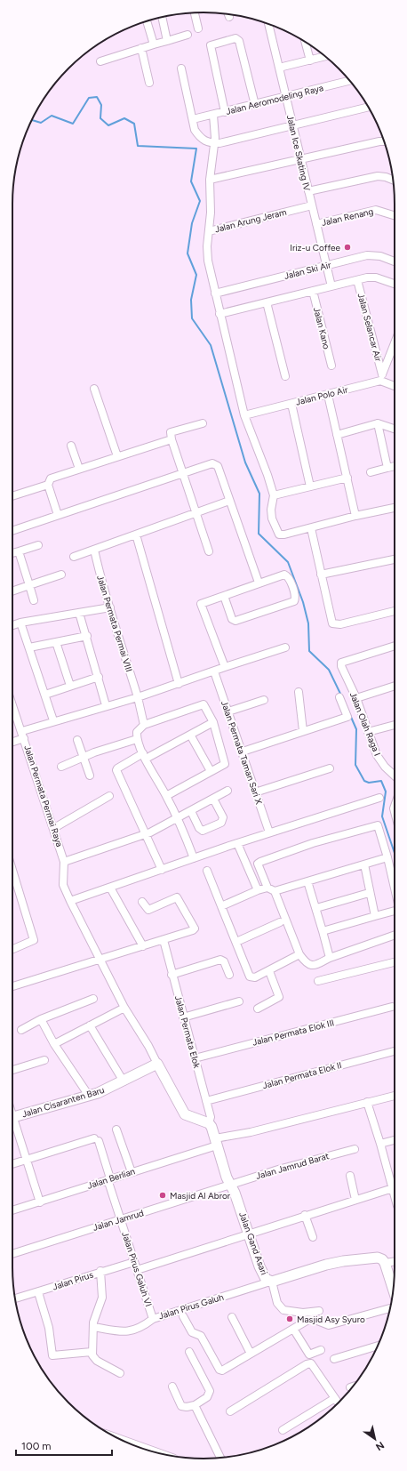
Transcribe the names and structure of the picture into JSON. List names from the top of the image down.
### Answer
{
  "streets": {
    "street": [
      "Jalan Aeromodeling Raya",
      "Jalan Ice Skating IV",
      "Jalan Renang",
      "Jalan Arung Jeram",
      "Jalan Ski Air",
      "Jalan Selancar Air",
      "Jalan Kano",
      "Jalan Polo Air",
      "Jalan Permata Permai VIII",
      "Jalan Olah Raga I",
      "Jalan Permata Taman Sari X",
      "Jalan Permata Permai Raya",
      "Jalan Permata Elok",
      "Jalan Permata Elok III",
      "Jalan Permata Elok II",
      "Jalan Cisaranten Baru",
      "Jalan Jamrud Barat",
      "Jalan Berlian",
      "Jalan Jamrud",
      "Jalan Gand Asari",
      "Jalan Pirus Galuh VI",
      "Jalan Pirus",
      "Jalan Pirus Galuh"
    ]
  },
  "crossings": [
    ["Jalan Aeromodeling Raya", "Jalan Ice Skating IV"],
    ["Jalan Ice Skating IV", "Jalan Renang"],
    ["Jalan Ice Skating IV", "Jalan Arung Jeram"],
    ["Jalan Ice Skating IV", "Jalan Ski Air"],
    ["Jalan Arung Jeram", "Jalan Ski Air"],
    ["Jalan Arung Jeram", "Jalan Polo Air"],
    ["Jalan Selancar Air", "Jalan Polo Air"],
    ["Jalan Permata Permai Raya", "Jalan Cisaranten Baru"],
    ["Jalan Permata Elok", "Jalan Permata Elok III"],
    ["Jalan Permata Elok", "Jalan Permata Elok II"],
    ["Jalan Permata Elok", "Jalan Gand Asari"],
    ["Jalan Jamrud Barat", "Jalan Jamrud"],
    ["Jalan Jamrud Barat", "Jalan Gand Asari"],
    ["Jalan Berlian", "Jalan Gand Asari"],
    ["Jalan Berlian", "Jalan Pirus Galuh VI"],
    ["Jalan Jamrud", "Jalan Gand Asari"],
    ["Jalan Jamrud", "Jalan Pirus Galuh VI"],
    ["Jalan Gand Asari", "Jalan Pirus Galuh"],
    ["Jalan Pirus Galuh VI", "Jalan Pirus"],
    ["Jalan Pirus Galuh VI", "Jalan Pirus Galuh"]
  ],
  "places": ["Iriz-u Coffee", "Masjid Al Abror", "Masjid Asy Syuro"],
  "scale_bar": "100 m",
  "north": "bottom right"
}
